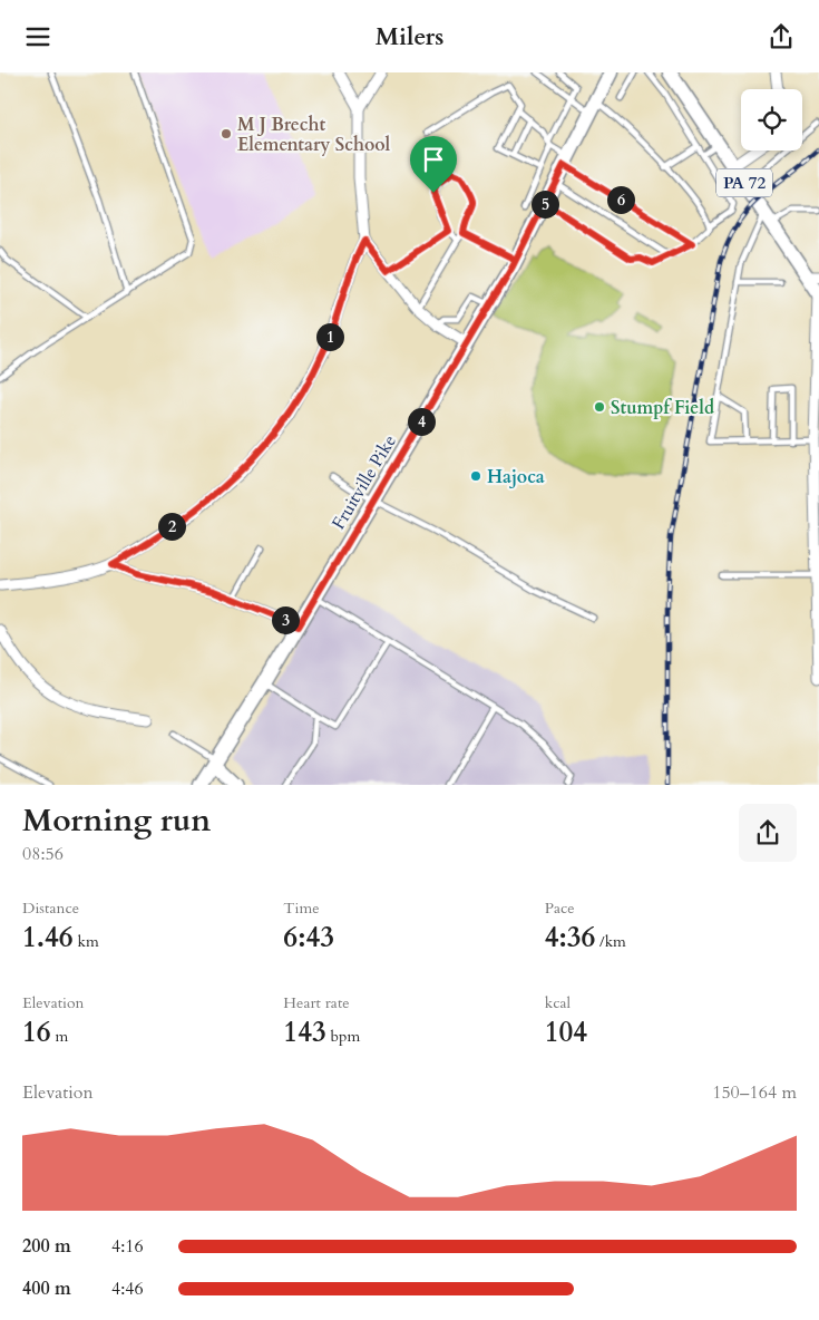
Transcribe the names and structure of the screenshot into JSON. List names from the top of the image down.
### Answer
{
  "streets": {
    "main road": ["PA 72", "Fruitville Pike"]
  },
  "places": ["M J Brecht Elementary School", "Stumpf Field", "Hajoca"],
  "page": {
    "header": "Milers",
    "pins": [
      "6",
      "5",
      "1",
      "4",
      "2",
      "3"
    ],
    "heading": ["Morning run", "08:56"],
    "stats": [
      ["Distance", "1.46 km"],
      ["Time", "6:43"],
      ["Pace", "4:36 /km"],
      ["Elevation", "16 m"],
      ["Heart rate", "143 bpm"],
      ["kcal", "104"]
    ],
    "chart": ["Elevation", "150–164 m"],
    "list": [
      {
        "name": "200 m",
        "note": "4:16"
      },
      {
        "name": "400 m",
        "note": "4:46"
      }
    ]
  }
}
